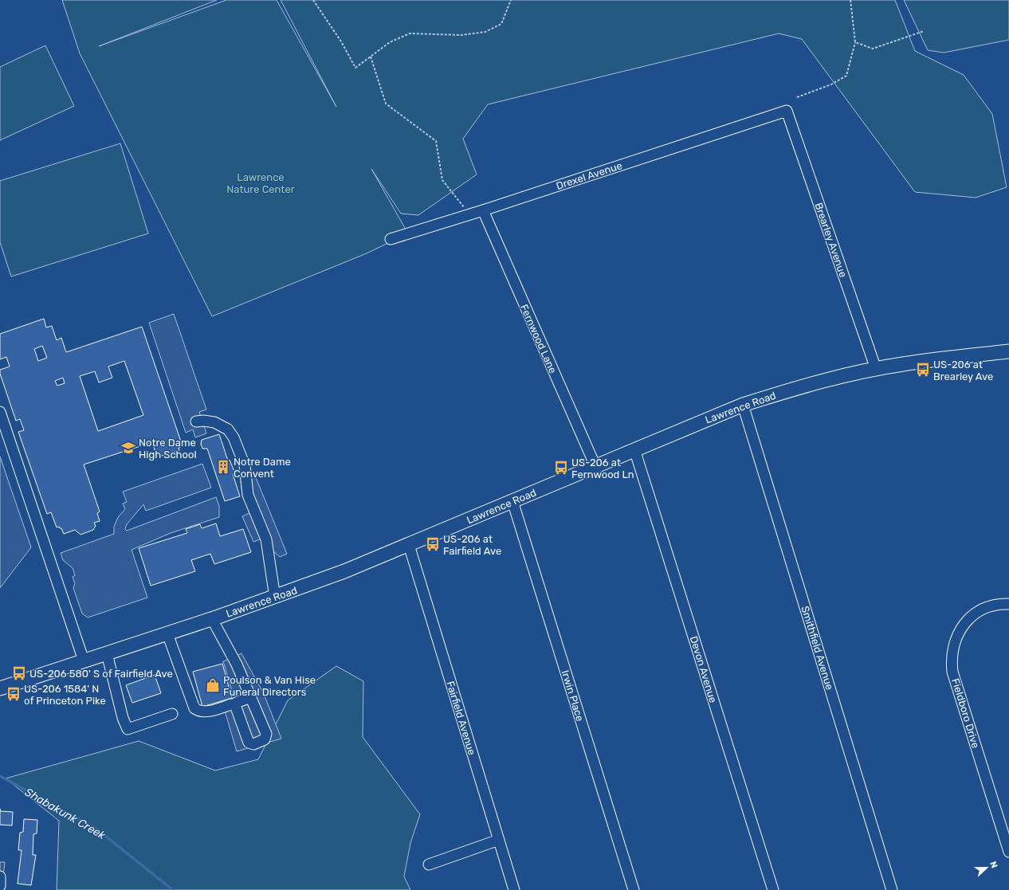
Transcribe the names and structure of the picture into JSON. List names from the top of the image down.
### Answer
{
  "streets": {
    "main road": ["Lawrence Road"],
    "street": [
      "Drexel Avenue",
      "Brearley Avenue",
      "Fernwood Lane",
      "Smithfield Avenue",
      "Devon Avenue",
      "Irwin Place",
      "Fieldboro Drive",
      "Fairfield Avenue"
    ]
  },
  "crossings": [
    ["Drexel Avenue", "Brearley Avenue"],
    ["Drexel Avenue", "Fernwood Lane"],
    ["Brearley Avenue", "Lawrence Road"],
    ["Fernwood Lane", "Lawrence Road"],
    ["Lawrence Road", "Smithfield Avenue"],
    ["Lawrence Road", "Devon Avenue"],
    ["Lawrence Road", "Irwin Place"],
    ["Lawrence Road", "Fairfield Avenue"]
  ],
  "water": ["Shabakunk Creek"],
  "parks": ["Lawrence Nature Center"],
  "places": {
    "bus stop": [
      "US-206 at Brearley Ave",
      "US-206 at Fernwood Ln",
      "US-206 at Fairfield Ave",
      "US-206 580' S of Fairfield Ave",
      "US-206 1584' N of Princeton Pike"
    ],
    "school or university": ["Notre Dame High School"],
    "building": ["Notre Dame Convent"],
    "shop": ["Poulson & Van Hise Funeral Directors"]
  },
  "north": "right"
}
